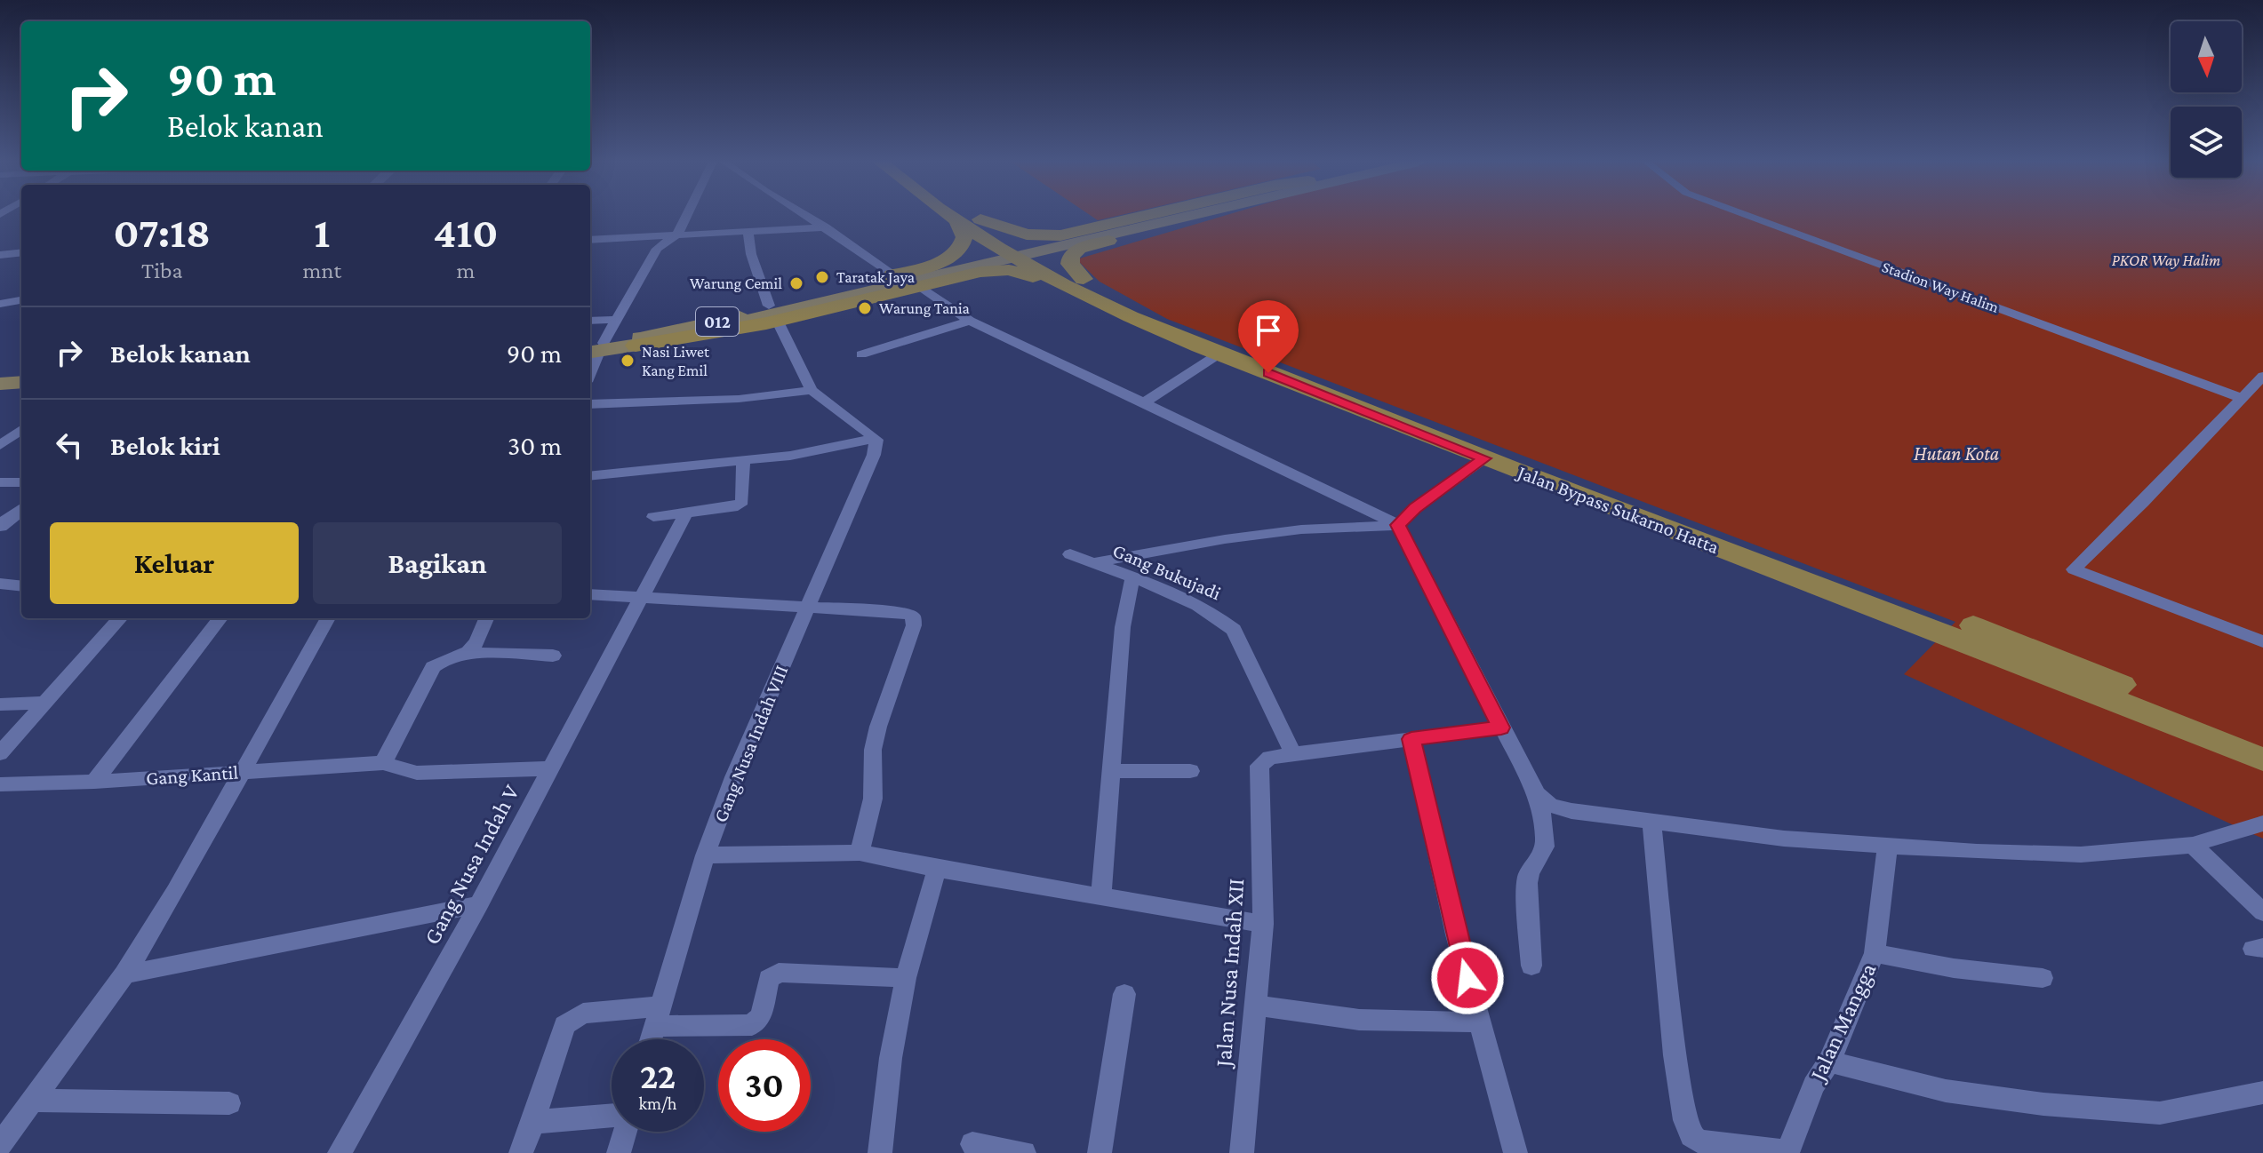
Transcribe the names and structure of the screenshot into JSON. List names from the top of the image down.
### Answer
{
  "streets": {
    "highway": ["Jalan Bypass Sukarno Hatta"],
    "main road": ["012"],
    "street": [
      "Stadion Way Halim",
      "Gang Bukujadi",
      "Gang Nusa Indah VIII",
      "Gang Kantil",
      "Gang Nusa Indah V",
      "Jalan Nusa Indah XII",
      "Jalan Mangga"
    ]
  },
  "crossings": [
    ["Gang Bukujadi", "Jalan Nusa Indah XII"],
    ["Gang Kantil", "Gang Nusa Indah V"]
  ],
  "parks": ["PKOR Way Halim", "Hutan Kota"],
  "places": [
    "Taratak Jaya",
    "Warung Cemil",
    "Warung Tania",
    "Nasi Liwet Kang Emil"
  ],
  "north": "bottom",
  "page": {
    "turn": ["90 m", "Belok kanan"],
    "eta": [
      "07:18",
      "Tiba",
      "1",
      "mnt",
      "410",
      "m"
    ],
    "list": [
      {
        "name": "Belok kanan",
        "value": "90 m"
      },
      {
        "name": "Belok kiri",
        "value": "30 m"
      }
    ],
    "buttons": ["Keluar", "Bagikan"],
    "speed": "22 km/h",
    "limit": "30"
  }
}
